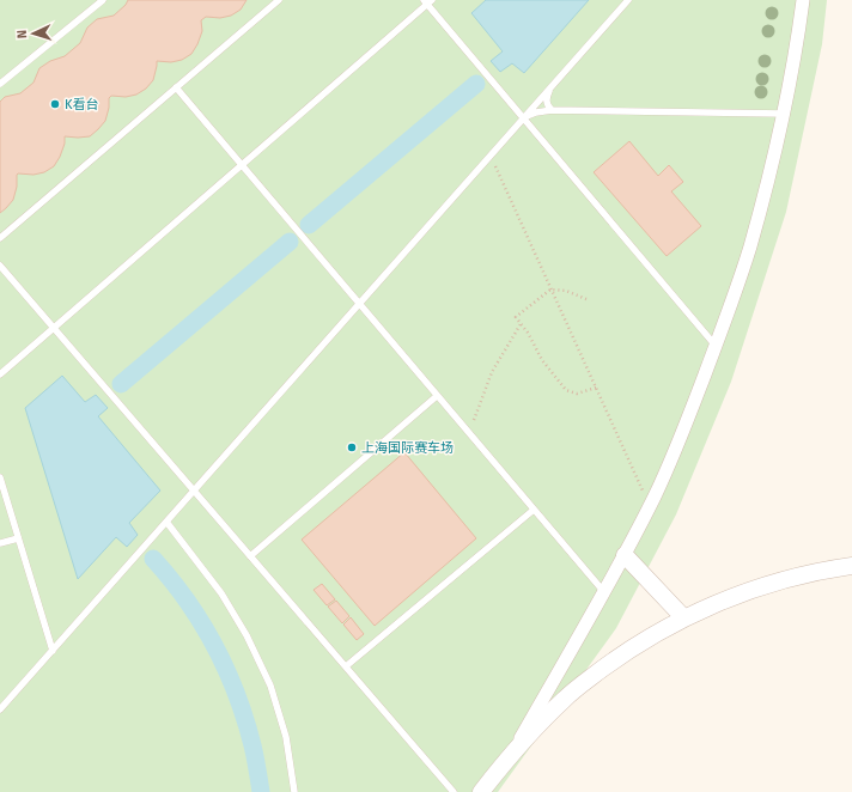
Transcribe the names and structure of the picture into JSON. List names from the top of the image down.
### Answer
{
  "places": ["K看台", "上海国际赛车场"],
  "north": "left"
}
